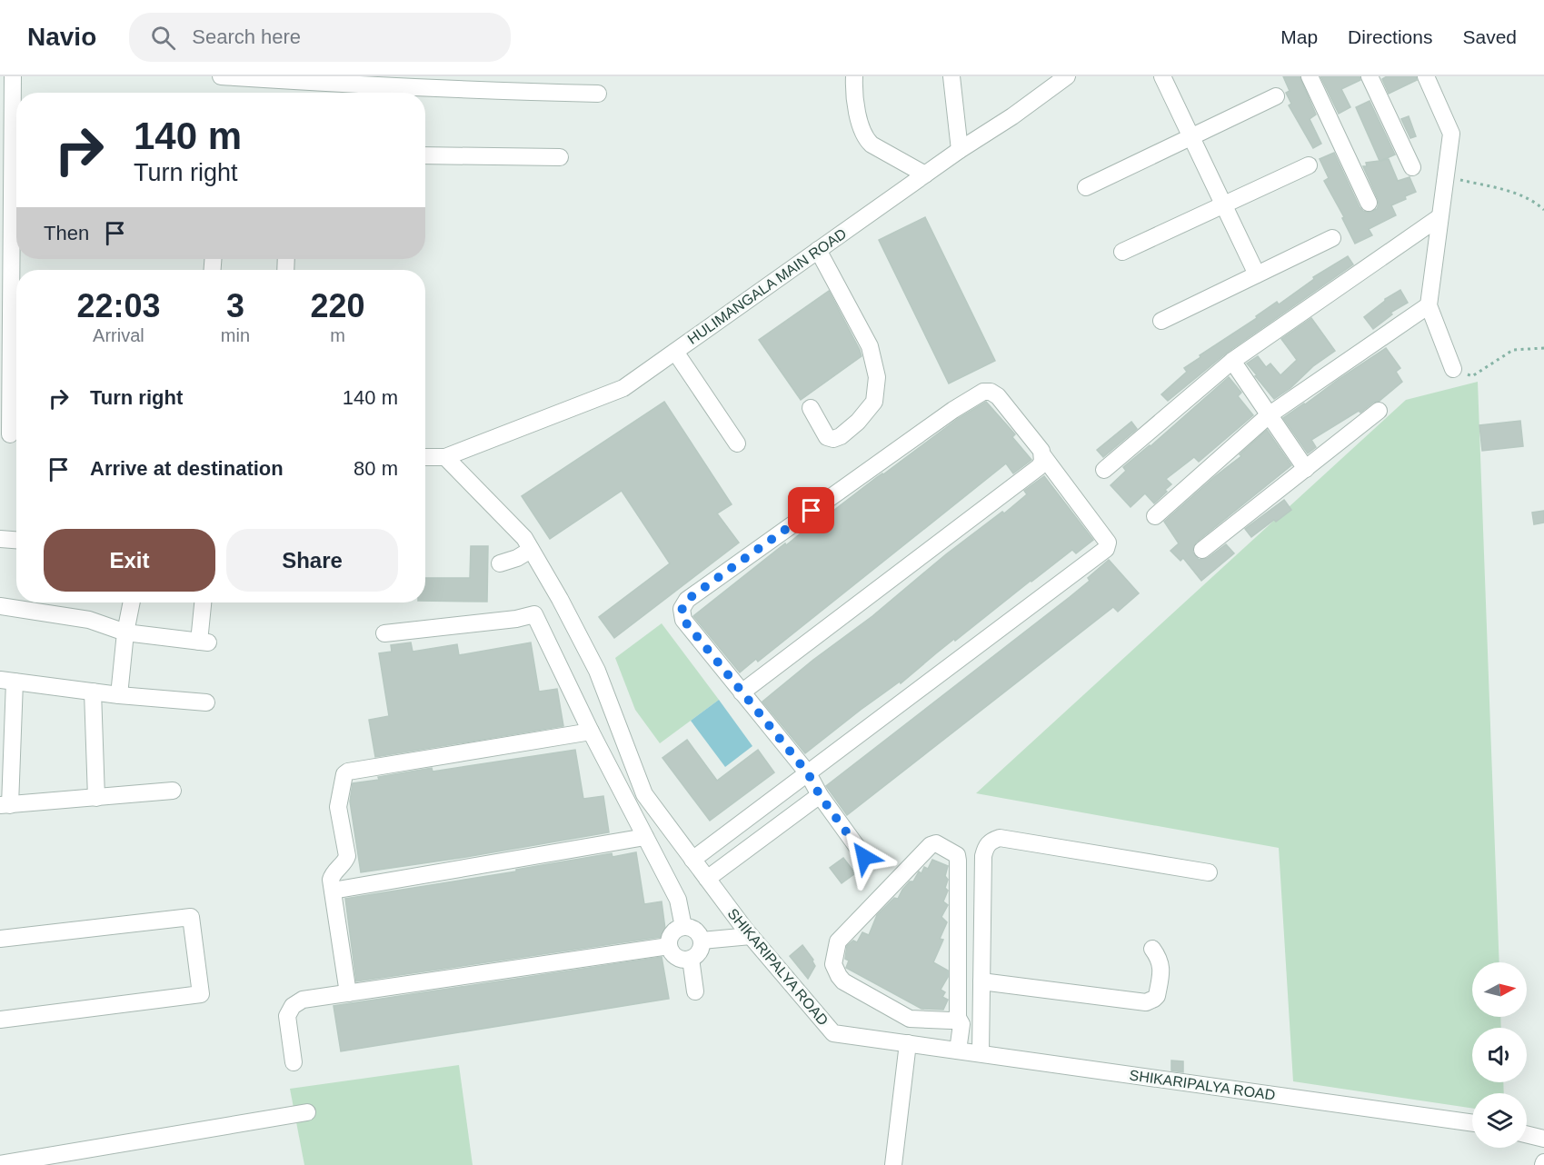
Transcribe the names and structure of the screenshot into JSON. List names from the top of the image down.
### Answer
{
  "streets": {
    "street": ["HULIMANGALA MAIN ROAD", "SHIKARIPALYA ROAD"]
  },
  "crossings": [
    ["HULIMANGALA MAIN ROAD", "SHIKARIPALYA ROAD"]
  ],
  "north": "right",
  "page": {
    "header": "Navio",
    "search": "Search here",
    "nav": ["Map", "Directions", "Saved"],
    "turn": ["140 m", "Turn right"],
    "then": "Then",
    "eta": [
      "22:03",
      "Arrival",
      "3",
      "min",
      "220",
      "m"
    ],
    "list": [
      {
        "name": "Turn right",
        "value": "140 m"
      },
      {
        "name": "Arrive at destination",
        "value": "80 m"
      }
    ],
    "buttons": ["Exit", "Share"]
  }
}
